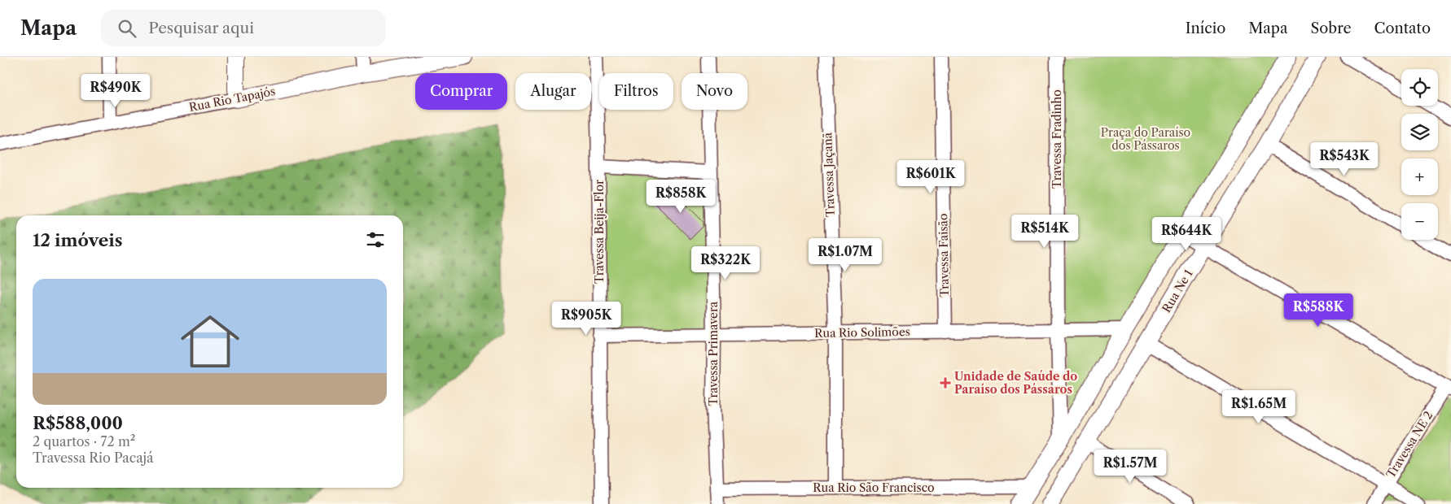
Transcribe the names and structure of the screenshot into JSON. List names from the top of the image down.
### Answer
{
  "streets": {
    "street": [
      "Rua Rio Tapajós",
      "Travessa Fradinho",
      "Travessa Jaçanã",
      "Travessa Beija-Flor",
      "Travessa Faisão",
      "Rua Ne 1",
      "Rua Rio Solimões",
      "Travessa Primavera",
      "Travessa NE 2",
      "Rua Rio São Francisco"
    ]
  },
  "crossings": [
    ["Travessa Fradinho", "Rua Rio Solimões"],
    ["Travessa Jaçanã", "Rua Rio Solimões"],
    ["Travessa Jaçanã", "Rua Rio São Francisco"],
    ["Travessa Beija-Flor", "Rua Rio Solimões"],
    ["Travessa Faisão", "Rua Rio Solimões"],
    ["Rua Rio Solimões", "Travessa Primavera"],
    ["Travessa Primavera", "Rua Rio São Francisco"]
  ],
  "parks": ["Praça do Paraíso dos Pássaros"],
  "places": {
    "health": ["Unidade de Saúde do Paraíso dos Pássaros"]
  },
  "page": {
    "header": "Mapa",
    "search": "Pesquisar aqui",
    "nav": [
      "Início",
      "Mapa",
      "Sobre",
      "Contato"
    ],
    "map_buttons": ["+", "−"],
    "chip": [
      "Comprar",
      "Alugar",
      "Filtros",
      "Novo"
    ],
    "price": [
      "R$490K",
      "R$543K",
      "R$601K",
      "R$858K",
      "R$514K",
      "R$644K",
      "R$1.07M",
      "R$322K",
      "R$588K",
      "R$905K",
      "R$1.65M",
      "R$1.57M"
    ],
    "heading": "12 imóveis",
    "list": [
      {
        "name": "R$588,000",
        "note": "2 quartos · 72 m² · Travessa Rio Pacajá"
      }
    ]
  }
}
